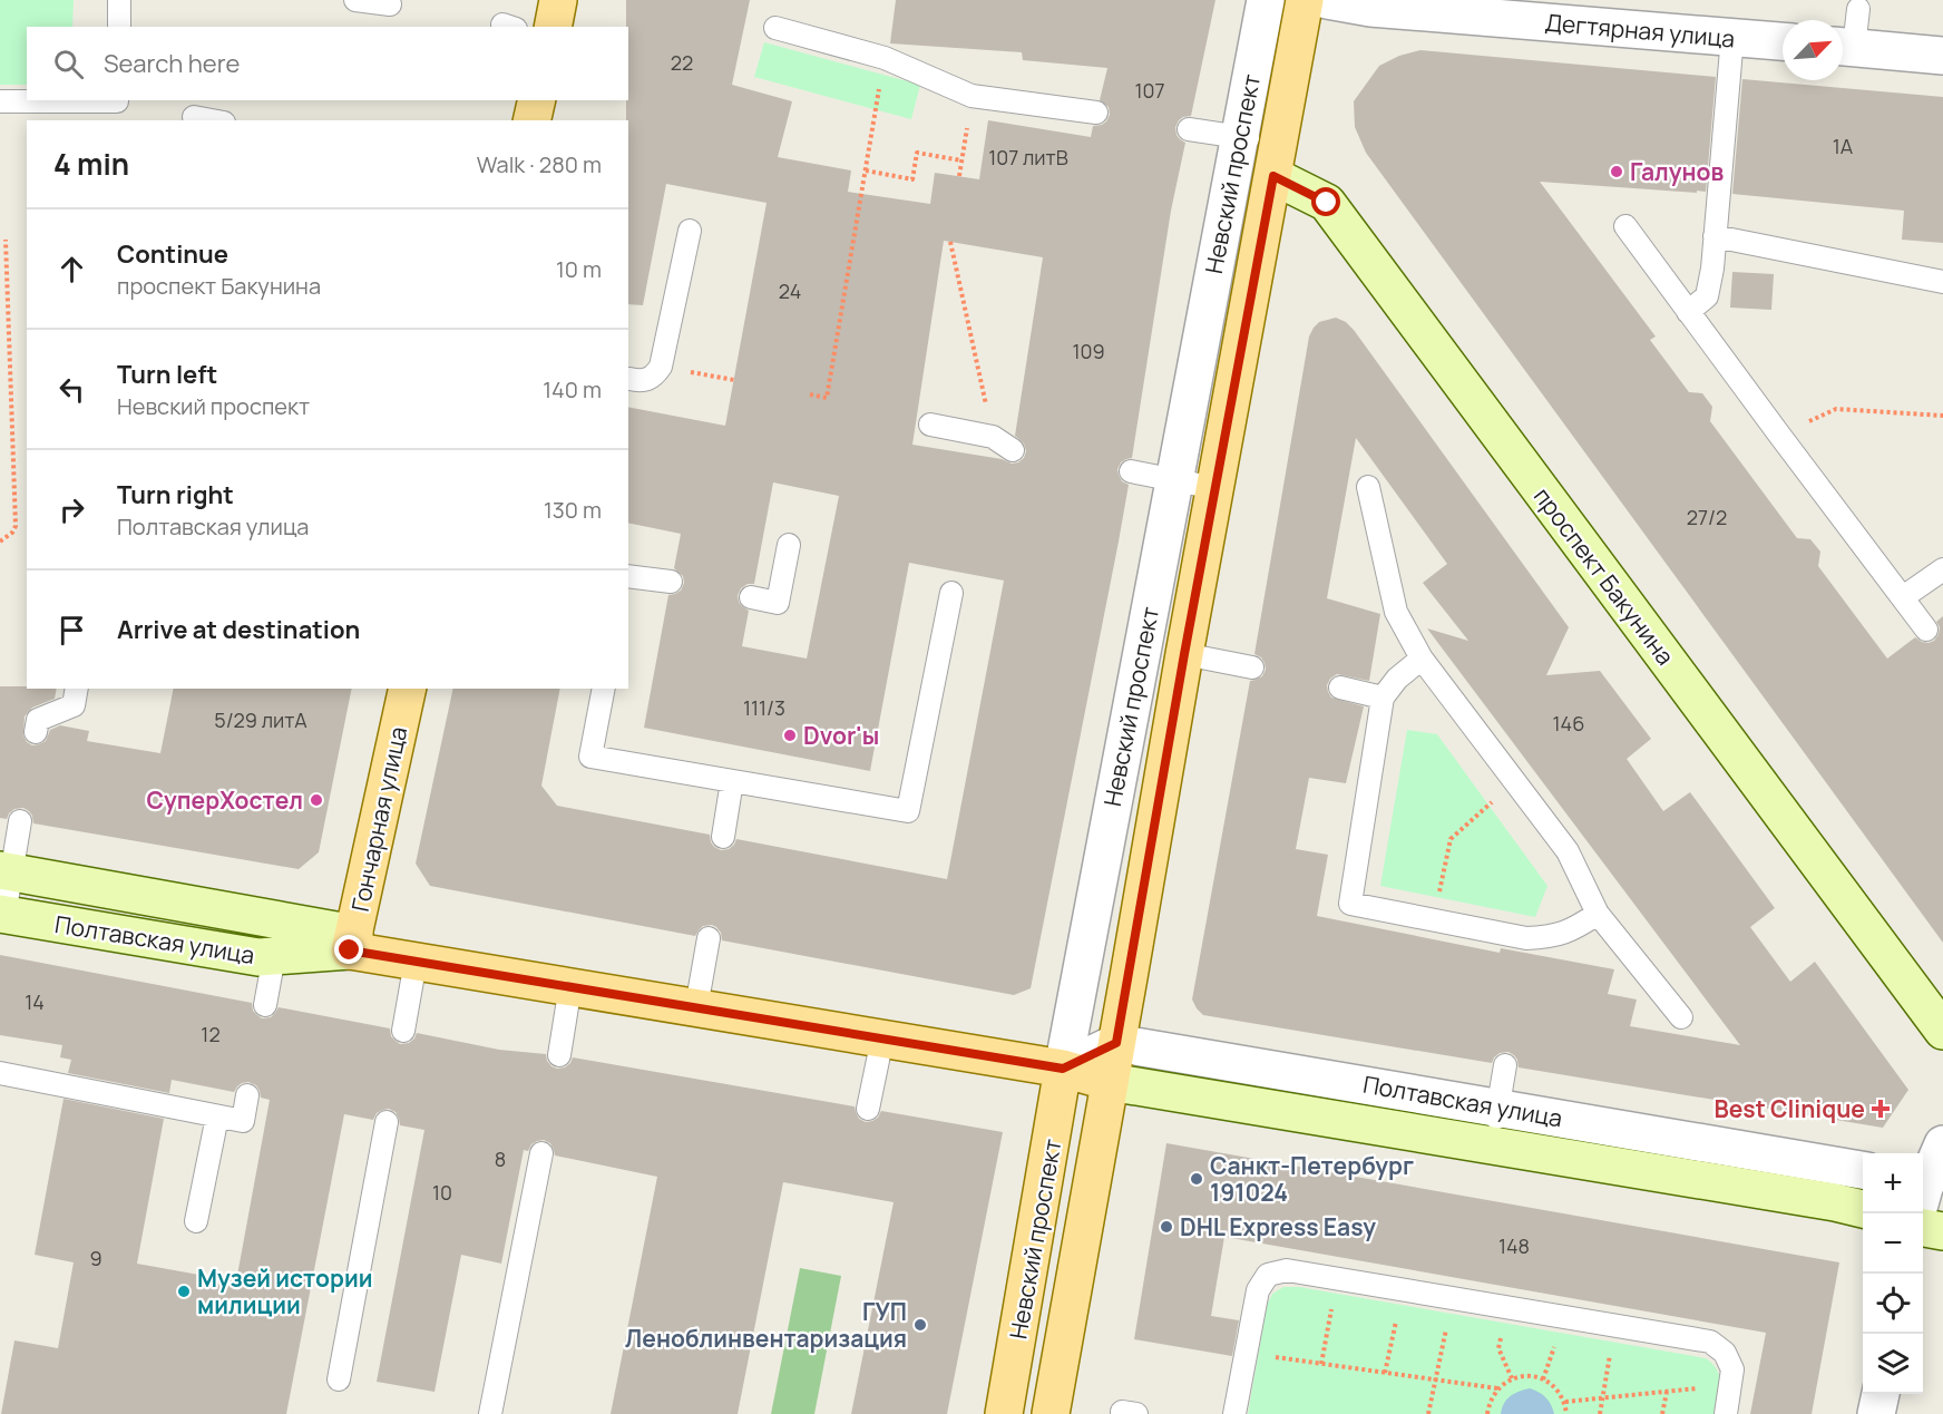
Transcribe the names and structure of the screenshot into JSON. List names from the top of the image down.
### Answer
{
  "streets": {
    "main road": ["Невский проспект", "Гончарная улица", "Полтавская улица"],
    "street": ["Дегтярная улица", "проспект Бакунина"]
  },
  "crossings": [
    ["Невский проспект", "проспект Бакунина"],
    ["Невский проспект", "Полтавская улица"],
    ["Гончарная улица", "Полтавская улица"]
  ],
  "places": {
    "other": [
      "Галунов",
      "Dvor'ы",
      "СуперХостел",
      "Санкт-Петербург 191024",
      "DHL Express Easy",
      "Музей истории милиции",
      "ГУП Леноблинвентаризация"
    ],
    "health": ["Best Clinique"]
  },
  "house_numbers": [
    "22",
    "107",
    "1А",
    "107 литВ",
    "24",
    "109",
    "27/2",
    "111/3",
    "5/29 литА",
    "146",
    "14",
    "12",
    "8",
    "10",
    "148",
    "9"
  ],
  "north": "top right",
  "page": {
    "search": "Search here",
    "heading": ["4 min", "Walk · 280 m"],
    "list": [
      ["Continue", "проспект Бакунина", "10 m"],
      ["Turn left", "Невский проспект", "140 m"],
      ["Turn right", "Полтавская улица", "130 m"],
      "Arrive at destination"
    ],
    "map_buttons": ["+", "−"]
  }
}
